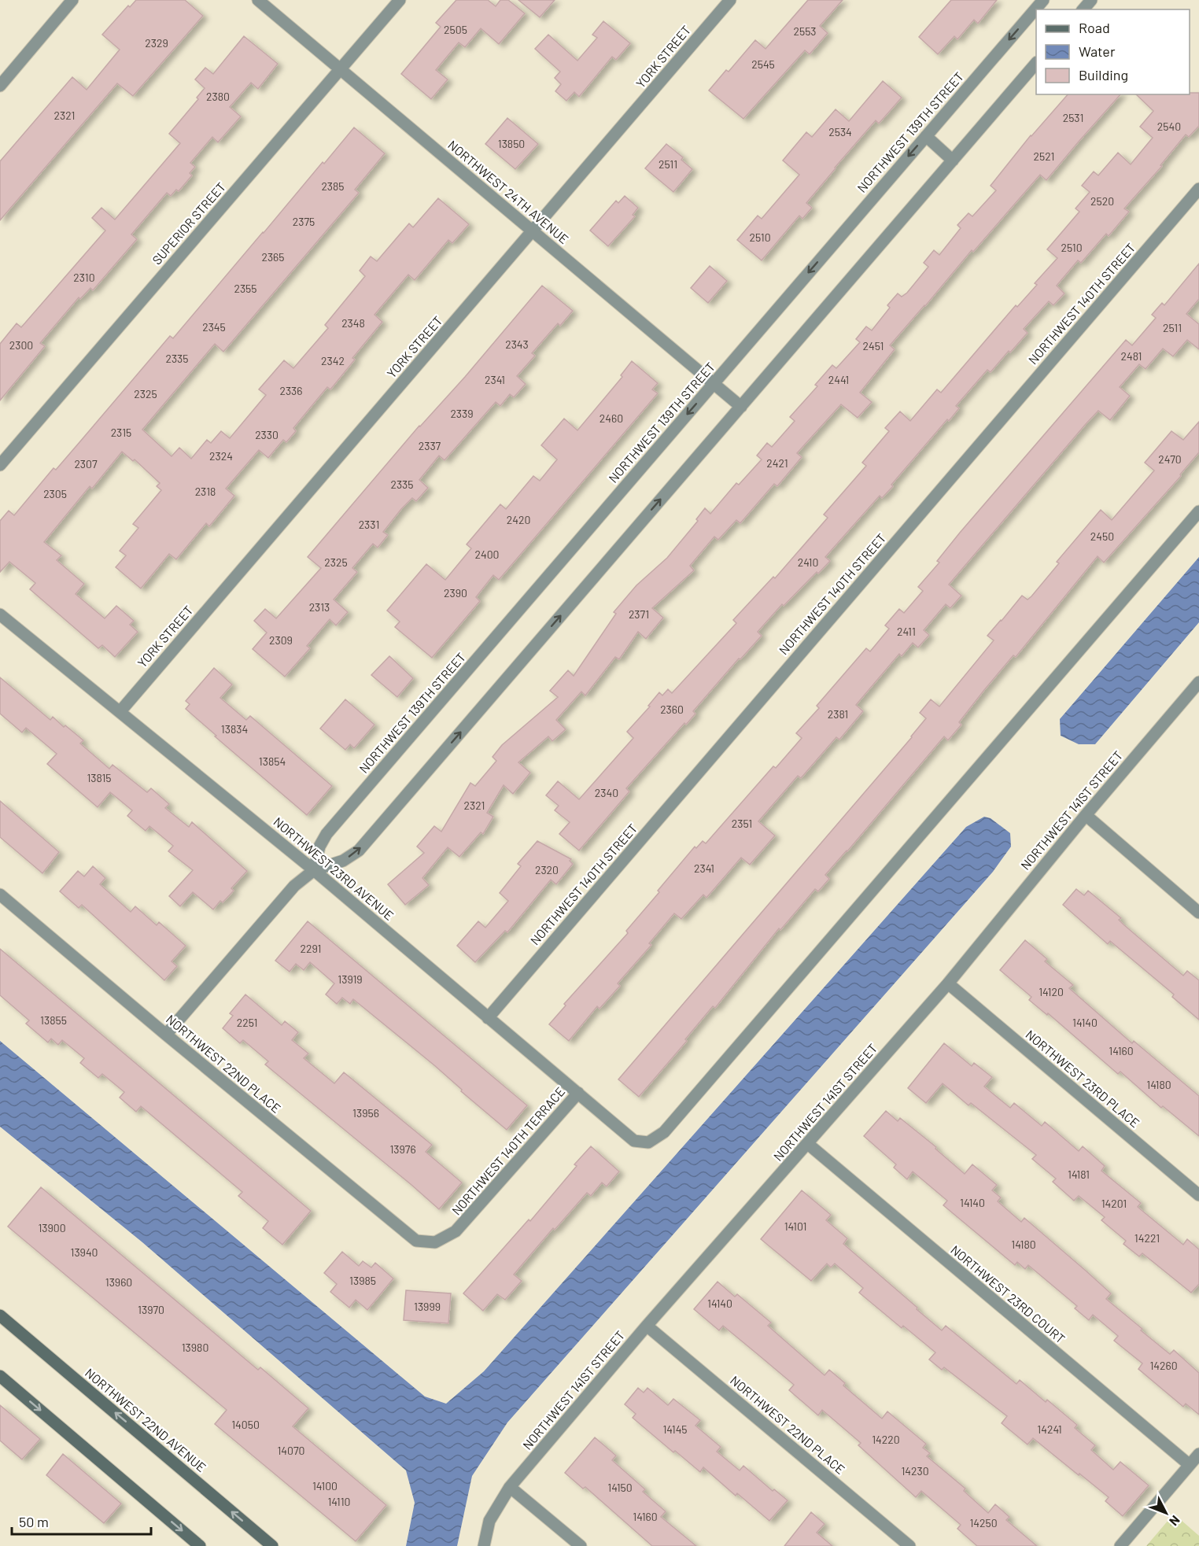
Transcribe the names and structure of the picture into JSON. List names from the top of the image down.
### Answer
{
  "streets": {
    "main road": ["NORTHWEST 22ND AVENUE"],
    "street": [
      "YORK STREET",
      "NORTHWEST 139TH STREET",
      "NORTHWEST 24TH AVENUE",
      "SUPERIOR STREET",
      "NORTHWEST 140TH STREET",
      "NORTHWEST 141ST STREET",
      "NORTHWEST 23RD AVENUE",
      "NORTHWEST 22ND PLACE",
      "NORTHWEST 23RD PLACE",
      "NORTHWEST 140TH TERRACE",
      "NORTHWEST 23RD COURT"
    ]
  },
  "crossings": [
    ["YORK STREET", "NORTHWEST 24TH AVENUE"],
    ["YORK STREET", "NORTHWEST 23RD AVENUE"],
    ["NORTHWEST 139TH STREET", "NORTHWEST 24TH AVENUE"],
    ["NORTHWEST 139TH STREET", "NORTHWEST 23RD AVENUE"],
    ["NORTHWEST 24TH AVENUE", "SUPERIOR STREET"],
    ["NORTHWEST 140TH STREET", "NORTHWEST 23RD AVENUE"],
    ["NORTHWEST 141ST STREET", "NORTHWEST 22ND PLACE"],
    ["NORTHWEST 141ST STREET", "NORTHWEST 23RD PLACE"],
    ["NORTHWEST 141ST STREET", "NORTHWEST 23RD COURT"],
    ["NORTHWEST 23RD AVENUE", "NORTHWEST 140TH TERRACE"],
    ["NORTHWEST 22ND PLACE", "NORTHWEST 140TH TERRACE"]
  ],
  "house_numbers": [
    "2505",
    "2553",
    "2329",
    "2545",
    "2380",
    "2321",
    "2531",
    "2540",
    "2534",
    "13850",
    "2521",
    "2511",
    "2385",
    "2520",
    "2375",
    "2510",
    "2510",
    "2365",
    "2310",
    "2355",
    "2348",
    "2345",
    "2511",
    "2343",
    "2300",
    "2451",
    "2481",
    "2335",
    "2342",
    "2341",
    "2441",
    "2336",
    "2325",
    "2339",
    "2460",
    "2315",
    "2330",
    "2337",
    "2324",
    "2470",
    "2421",
    "2307",
    "2335",
    "2318",
    "2305",
    "2420",
    "2331",
    "2450",
    "2400",
    "2325",
    "2410",
    "2390",
    "2313",
    "2371",
    "2411",
    "2309",
    "2360",
    "2381",
    "13834",
    "13854",
    "13815",
    "2340",
    "2321",
    "2351",
    "2341",
    "2320",
    "2291",
    "13919",
    "14120",
    "13855",
    "2251",
    "14140",
    "14160",
    "14180",
    "13956",
    "13976",
    "14181",
    "14140",
    "14201",
    "14101",
    "13900",
    "14221",
    "14180",
    "13940",
    "13985",
    "13960",
    "14140",
    "13999",
    "13970",
    "13980",
    "14260",
    "14050",
    "14145",
    "14241",
    "14220",
    "14070",
    "14230",
    "14100",
    "14150",
    "14110",
    "14160",
    "14250"
  ],
  "legend": ["Road", "Water", "Building"],
  "scale_bar": "50 m",
  "north": "bottom right"
}
